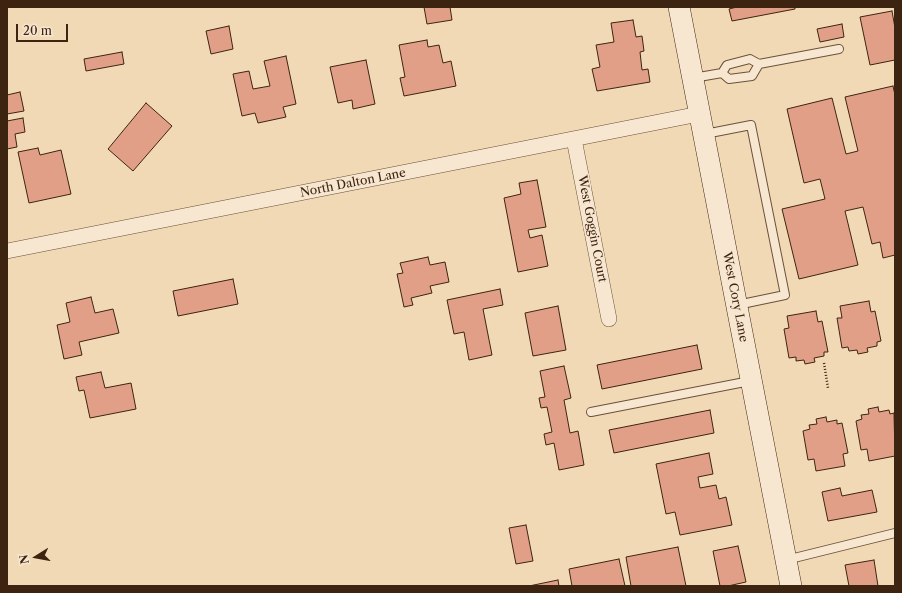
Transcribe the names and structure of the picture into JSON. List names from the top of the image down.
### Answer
{
  "streets": {
    "street": ["North Dalton Lane", "West Goggin Court", "West Cory Lane"]
  },
  "crossings": [
    ["North Dalton Lane", "West Goggin Court"],
    ["North Dalton Lane", "West Cory Lane"]
  ],
  "scale_bar": "20 m",
  "north": "left"
}
